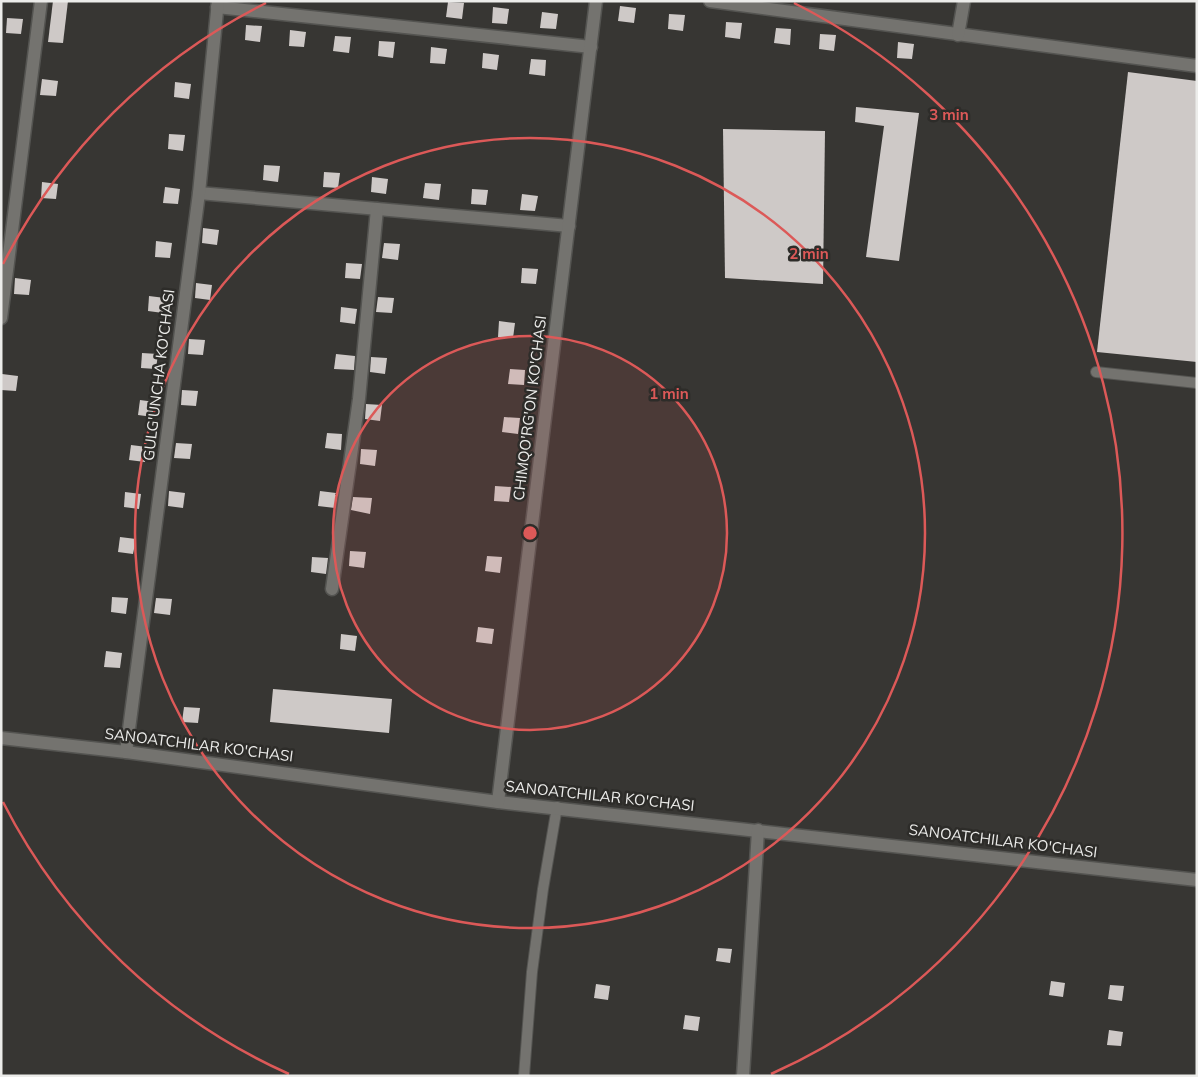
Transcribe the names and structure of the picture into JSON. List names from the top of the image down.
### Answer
{
  "streets": {
    "street": ["GULG'UNCHA KO'CHASI", "CHIMQO'RG'ON KO'CHASI", "SANOATCHILAR KO'CHASI"]
  },
  "crossings": [
    ["GULG'UNCHA KO'CHASI", "SANOATCHILAR KO'CHASI"],
    ["CHIMQO'RG'ON KO'CHASI", "SANOATCHILAR KO'CHASI"]
  ],
  "rings": ["3 min", "2 min", "1 min"]
}
